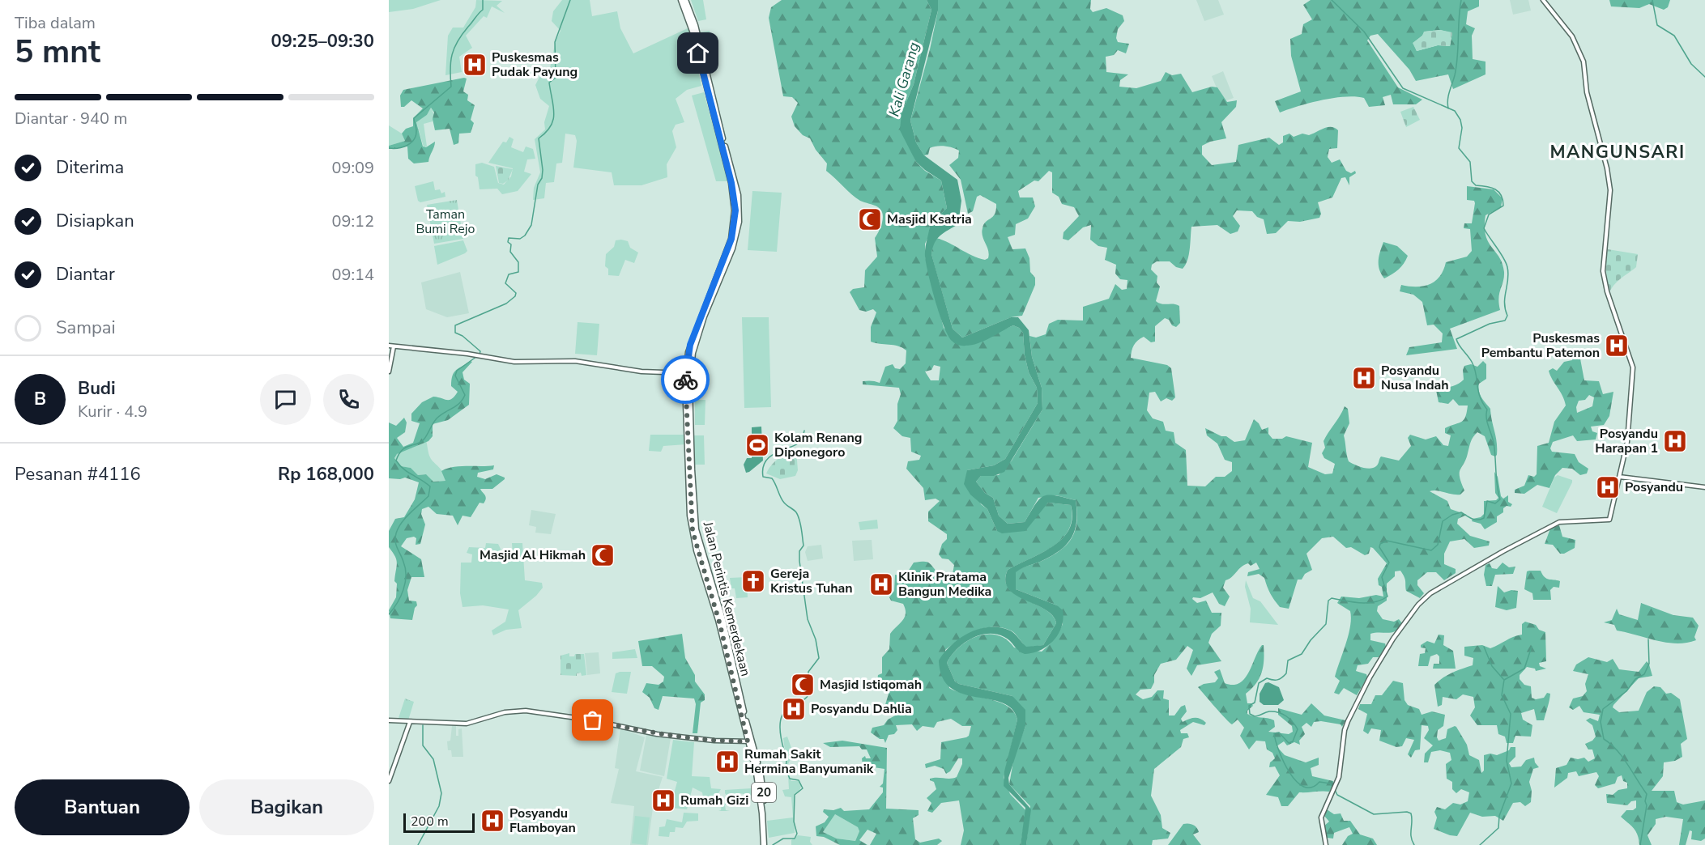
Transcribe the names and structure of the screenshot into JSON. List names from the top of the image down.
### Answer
{
  "streets": {
    "highway": ["Jalan Perintis Kemerdekaan", "20"]
  },
  "crossings": [
    ["Jalan Perintis Kemerdekaan", "20"]
  ],
  "districts": ["MANGUNSARI"],
  "water": ["Kali Garang"],
  "parks": ["Taman Bumi Rejo"],
  "places": {
    "hospital": [
      "Puskesmas Pudak Payung",
      "Puskesmas Pembantu Patemon",
      "Posyandu Nusa Indah",
      "Posyandu Harapan 1",
      "Posyandu",
      "Klinik Pratama Bangun Medika",
      "Posyandu Dahlia",
      "Rumah Sakit Hermina Banyumanik",
      "Rumah Gizi",
      "Posyandu Flamboyan"
    ],
    "mosque": ["Masjid Ksatria", "Masjid Al Hikmah", "Masjid Istiqomah"],
    "sports": ["Kolam Renang Diponegoro"],
    "church": ["Gereja Kristus Tuhan"]
  },
  "scale_bar": "200 m",
  "page": {
    "heading": ["5 mnt", "Tiba dalam", "09:25–09:30"],
    "panel": [
      "Budi",
      "Kurir · 4.9",
      "Pesanan #4116",
      "Rp 168,000"
    ],
    "bar": "Diantar · 940 m",
    "list": [
      ["Diterima", "09:09"],
      ["Disiapkan", "09:12"],
      ["Diantar", "09:14"],
      "Sampai"
    ],
    "round": "B",
    "buttons": ["Bantuan", "Bagikan"],
    "scale": "200 m"
  }
}
